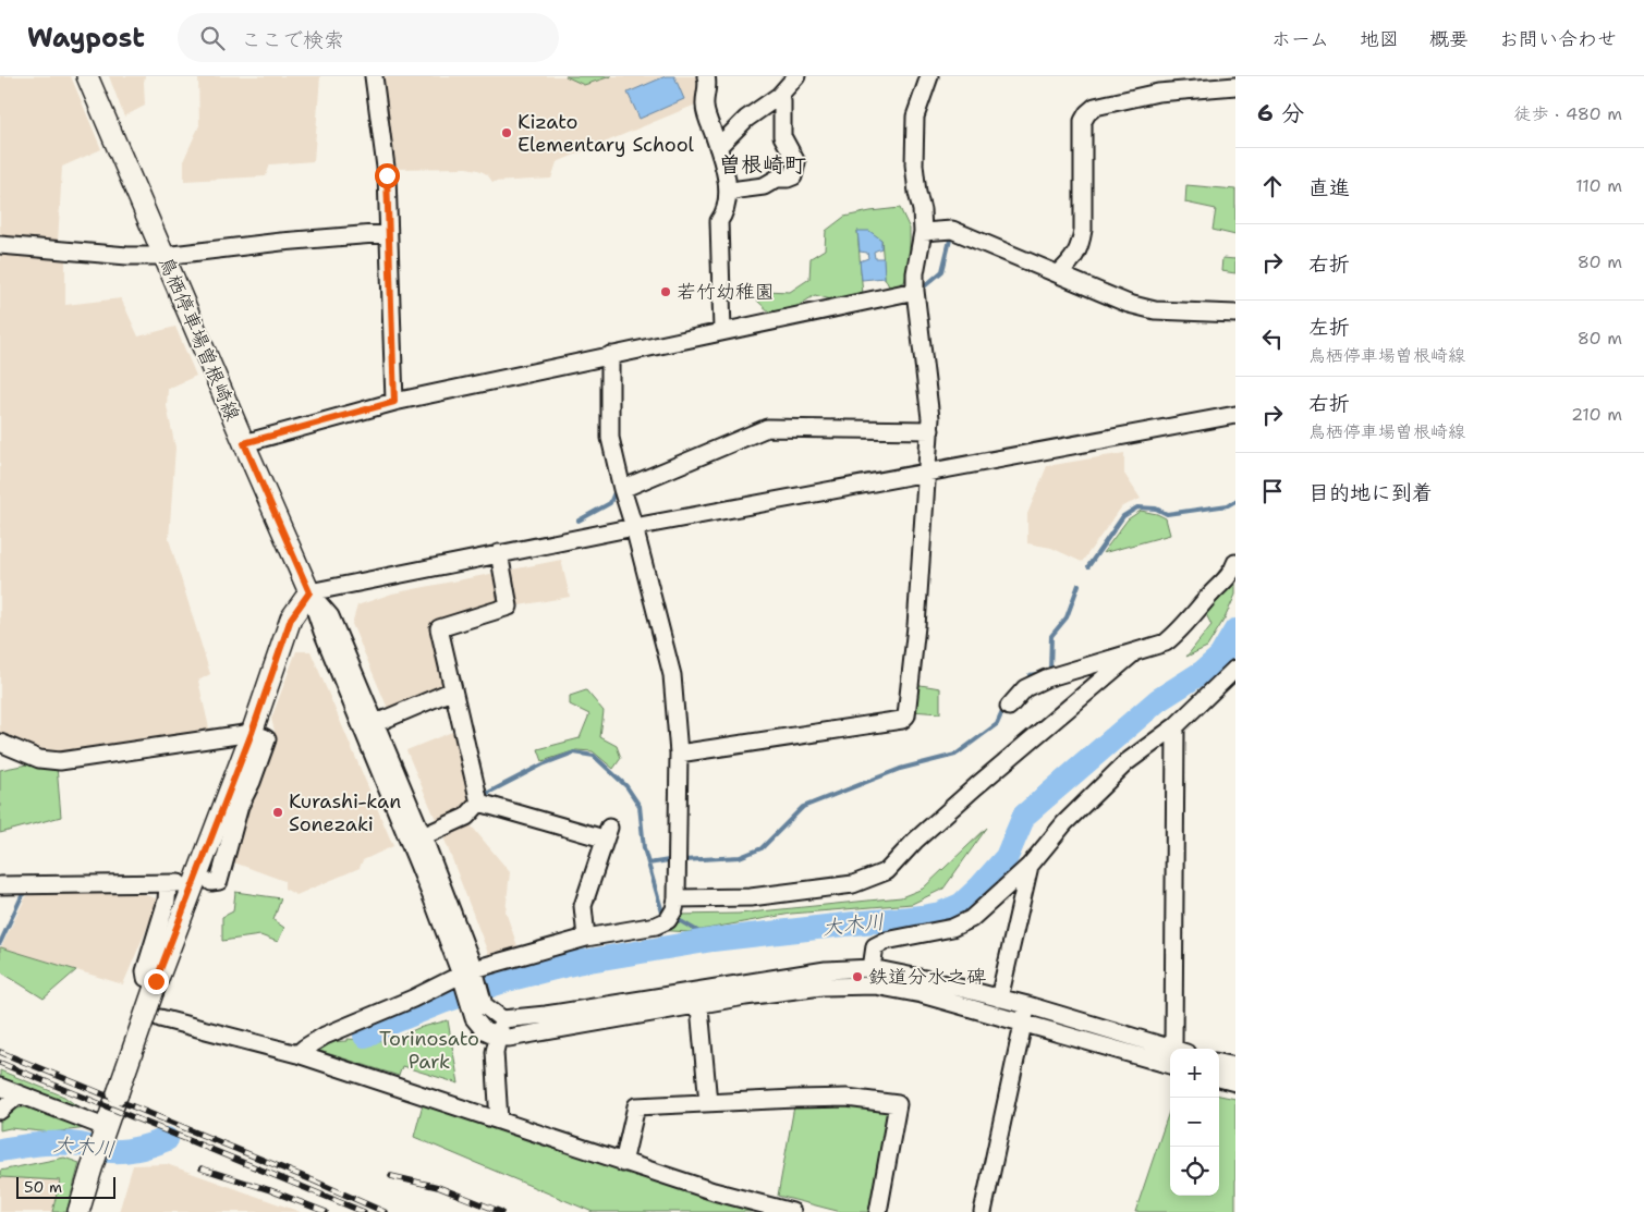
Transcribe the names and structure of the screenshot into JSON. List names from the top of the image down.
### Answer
{
  "streets": {
    "main road": ["鳥栖停車場曽根崎線"]
  },
  "districts": ["曽根崎町"],
  "water": ["大木川"],
  "parks": ["Torinosato Park"],
  "places": [
    "Kizato Elementary School",
    "若竹幼稚園",
    "Kurashi-kan Sonezaki",
    "鉄道分水之碑"
  ],
  "scale_bar": "50 m",
  "page": {
    "header": "Waypost",
    "search": "ここで検索",
    "nav": [
      "ホーム",
      "地図",
      "概要",
      "お問い合わせ"
    ],
    "heading": ["6 分", "徒歩 · 480 m"],
    "list": [
      ["直進", "110 m"],
      ["右折", "80 m"],
      ["左折", "鳥栖停車場曽根崎線", "80 m"],
      ["右折", "鳥栖停車場曽根崎線", "210 m"],
      "目的地に到着"
    ],
    "map_buttons": ["+", "−"],
    "scale": "50 m"
  }
}
